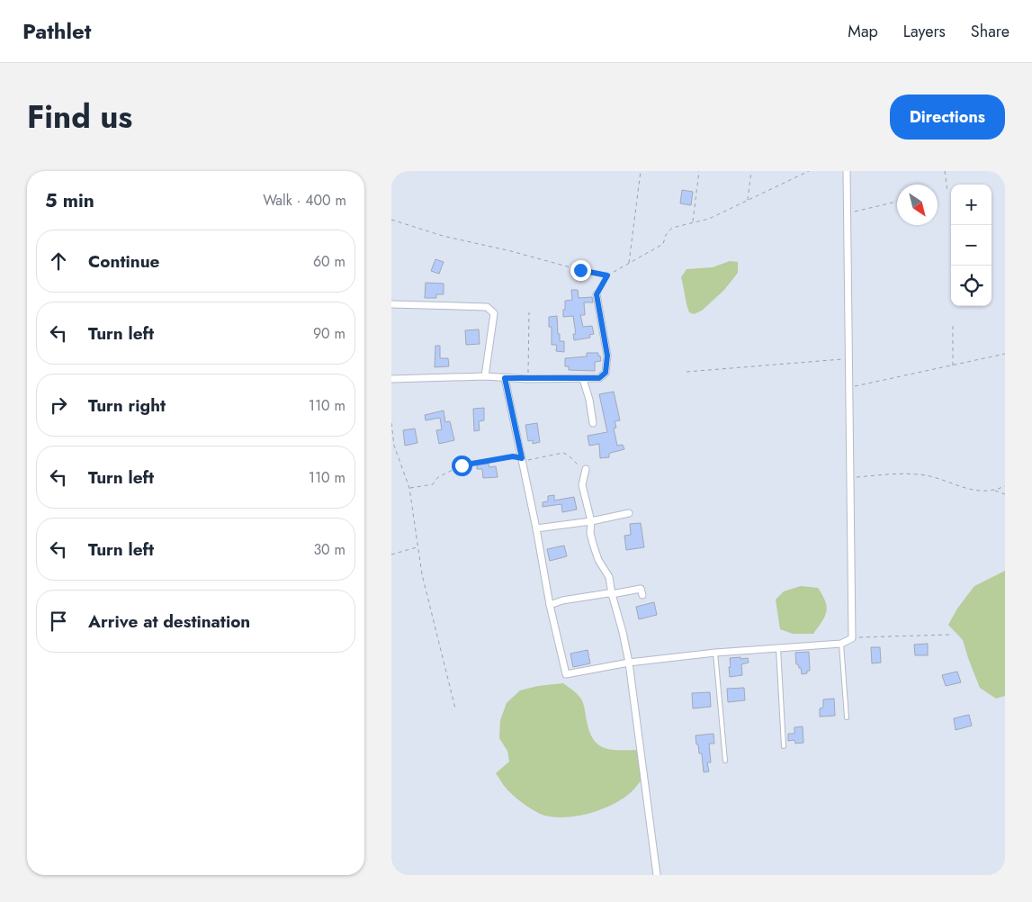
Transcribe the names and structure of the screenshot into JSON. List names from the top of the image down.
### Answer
{
  "north": "bottom right",
  "page": {
    "header": "Pathlet",
    "nav": ["Map", "Layers", "Share"],
    "title": "Find us",
    "buttons": "Directions",
    "heading": ["5 min", "Walk · 400 m"],
    "map_buttons": ["+", "−"],
    "list": [
      ["Continue", "60 m"],
      ["Turn left", "90 m"],
      ["Turn right", "110 m"],
      ["Turn left", "110 m"],
      ["Turn left", "30 m"],
      "Arrive at destination"
    ]
  }
}
